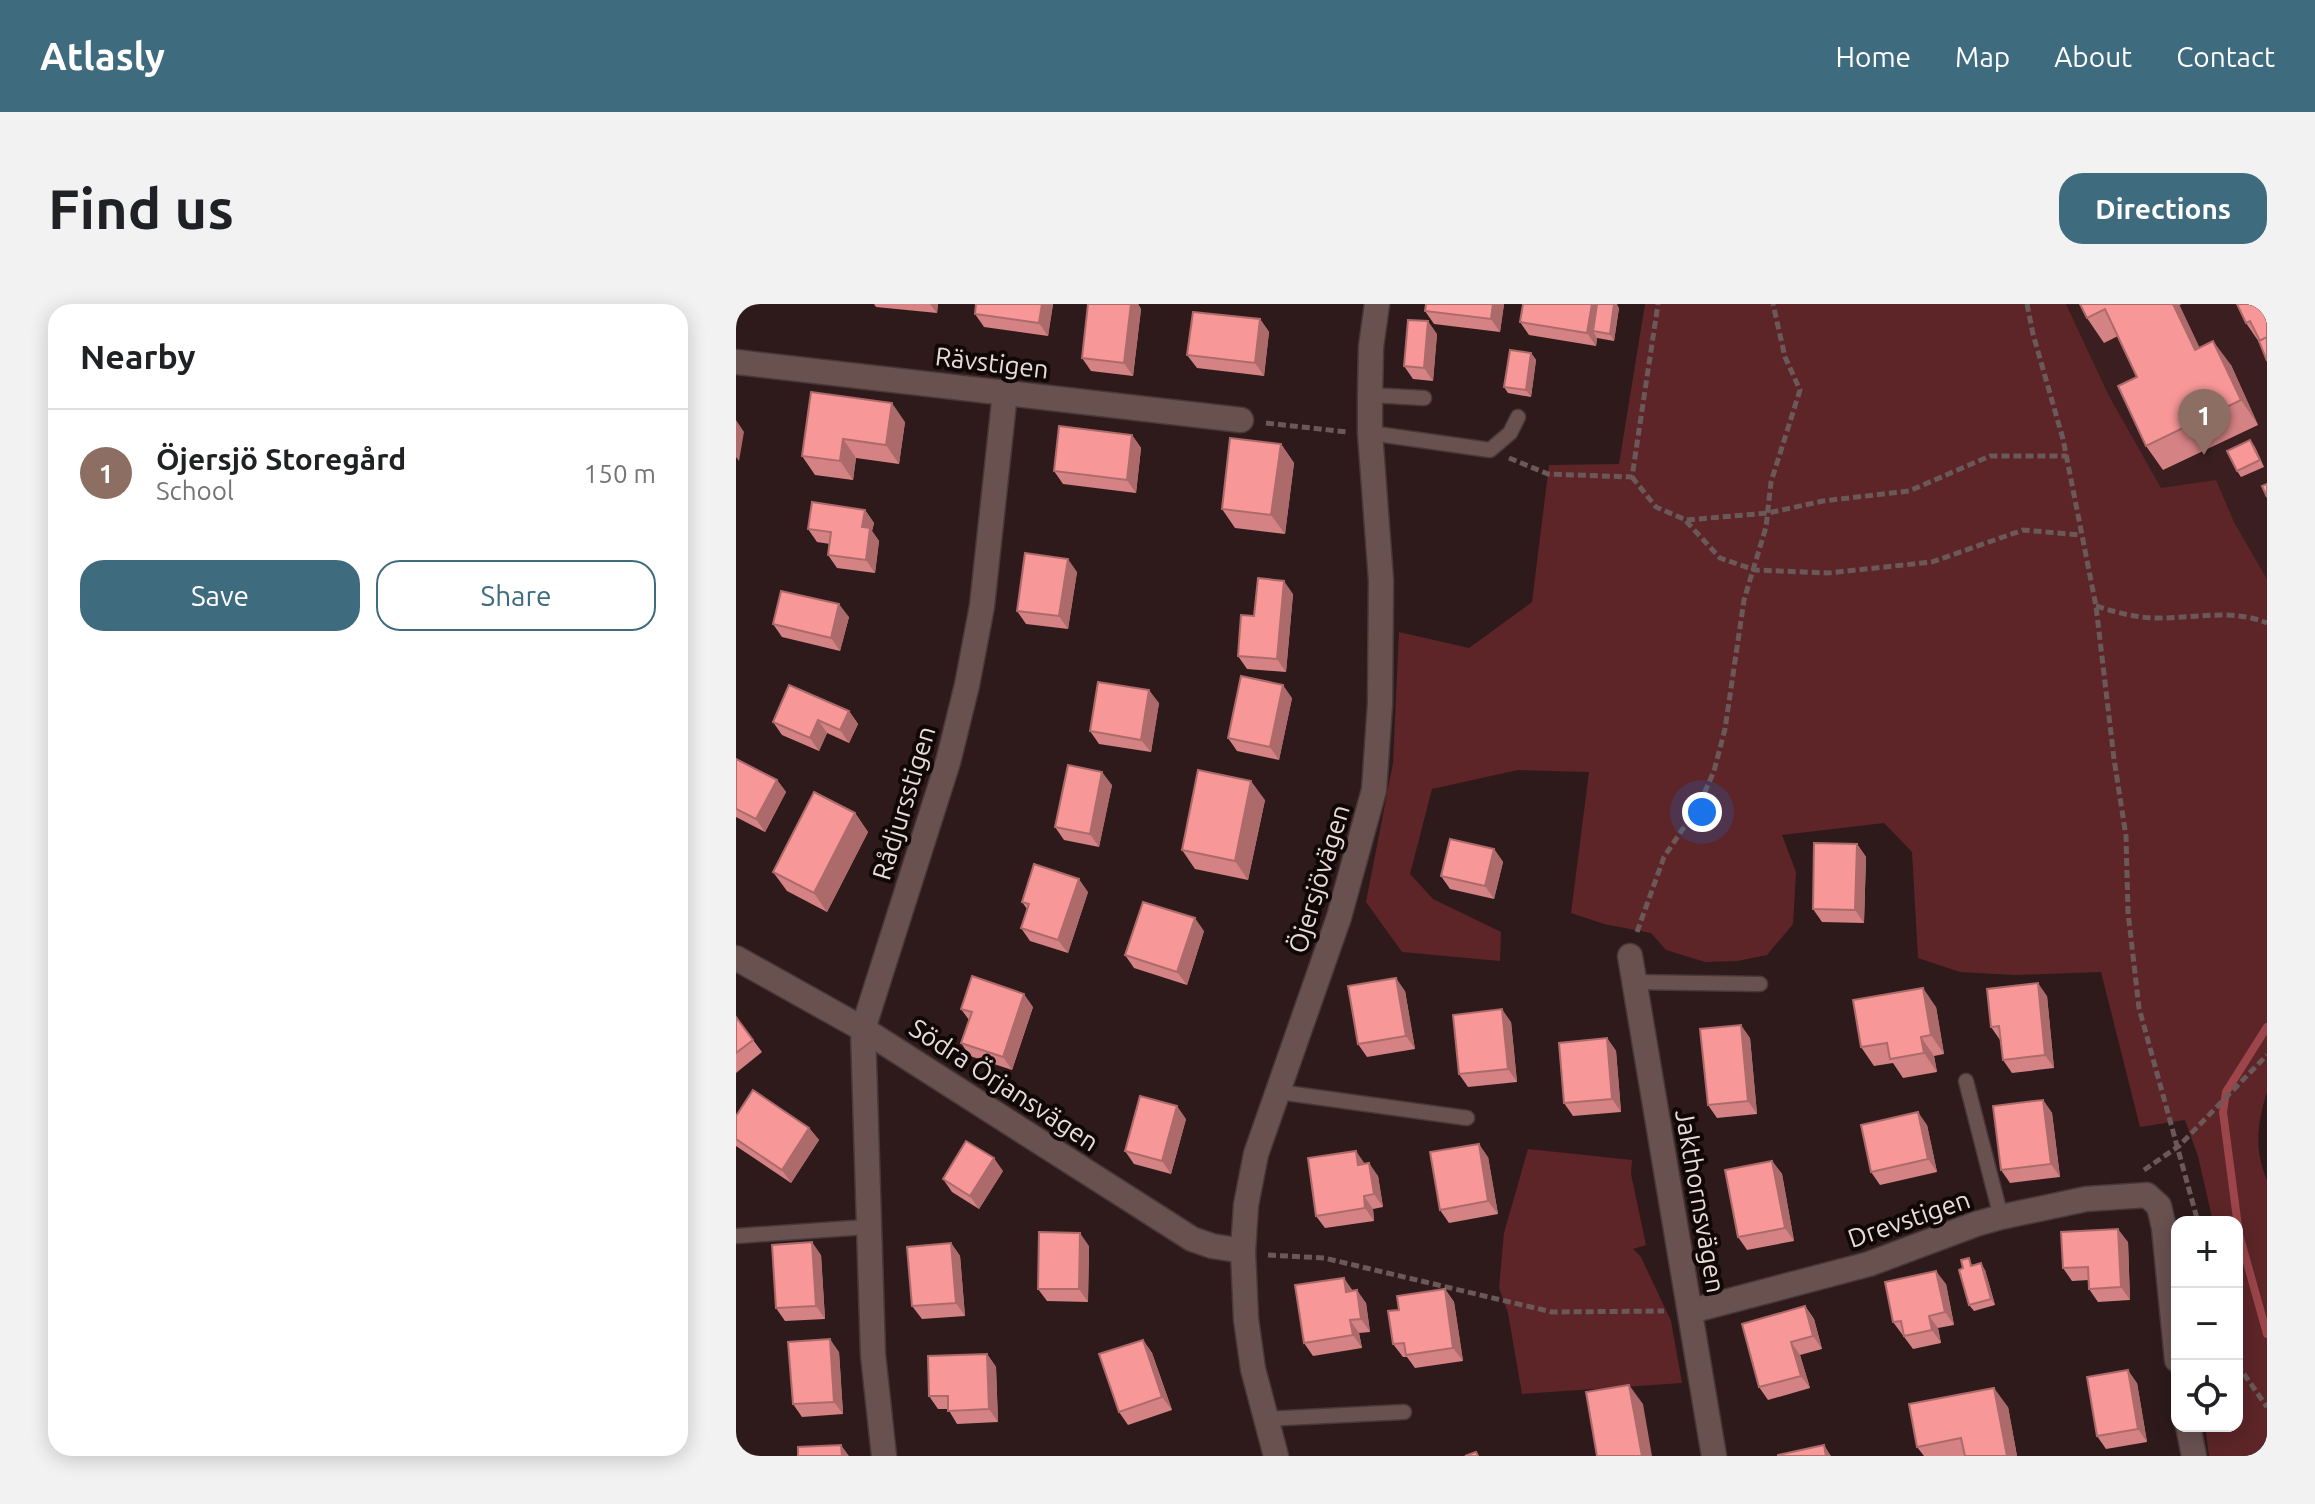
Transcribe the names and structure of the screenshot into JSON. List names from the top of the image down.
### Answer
{
  "streets": {
    "street": [
      "Rävstigen",
      "Rådjursstigen",
      "Öjersjövägen",
      "Södra Örjansvägen",
      "Jakthornsvägen",
      "Drevstigen"
    ]
  },
  "crossings": [
    ["Rävstigen", "Rådjursstigen"],
    ["Rådjursstigen", "Södra Örjansvägen"],
    ["Öjersjövägen", "Södra Örjansvägen"],
    ["Jakthornsvägen", "Drevstigen"]
  ],
  "page": {
    "header": "Atlasly",
    "nav": [
      "Home",
      "Map",
      "About",
      "Contact"
    ],
    "buttons": [
      "Directions",
      ["Save", "Share"]
    ],
    "title": "Find us",
    "heading": "Nearby",
    "pins": "1",
    "list": [
      {
        "mark": "1",
        "name": "Öjersjö Storegård",
        "note": "School",
        "value": "150 m"
      }
    ],
    "map_buttons": ["+", "−"]
  }
}
